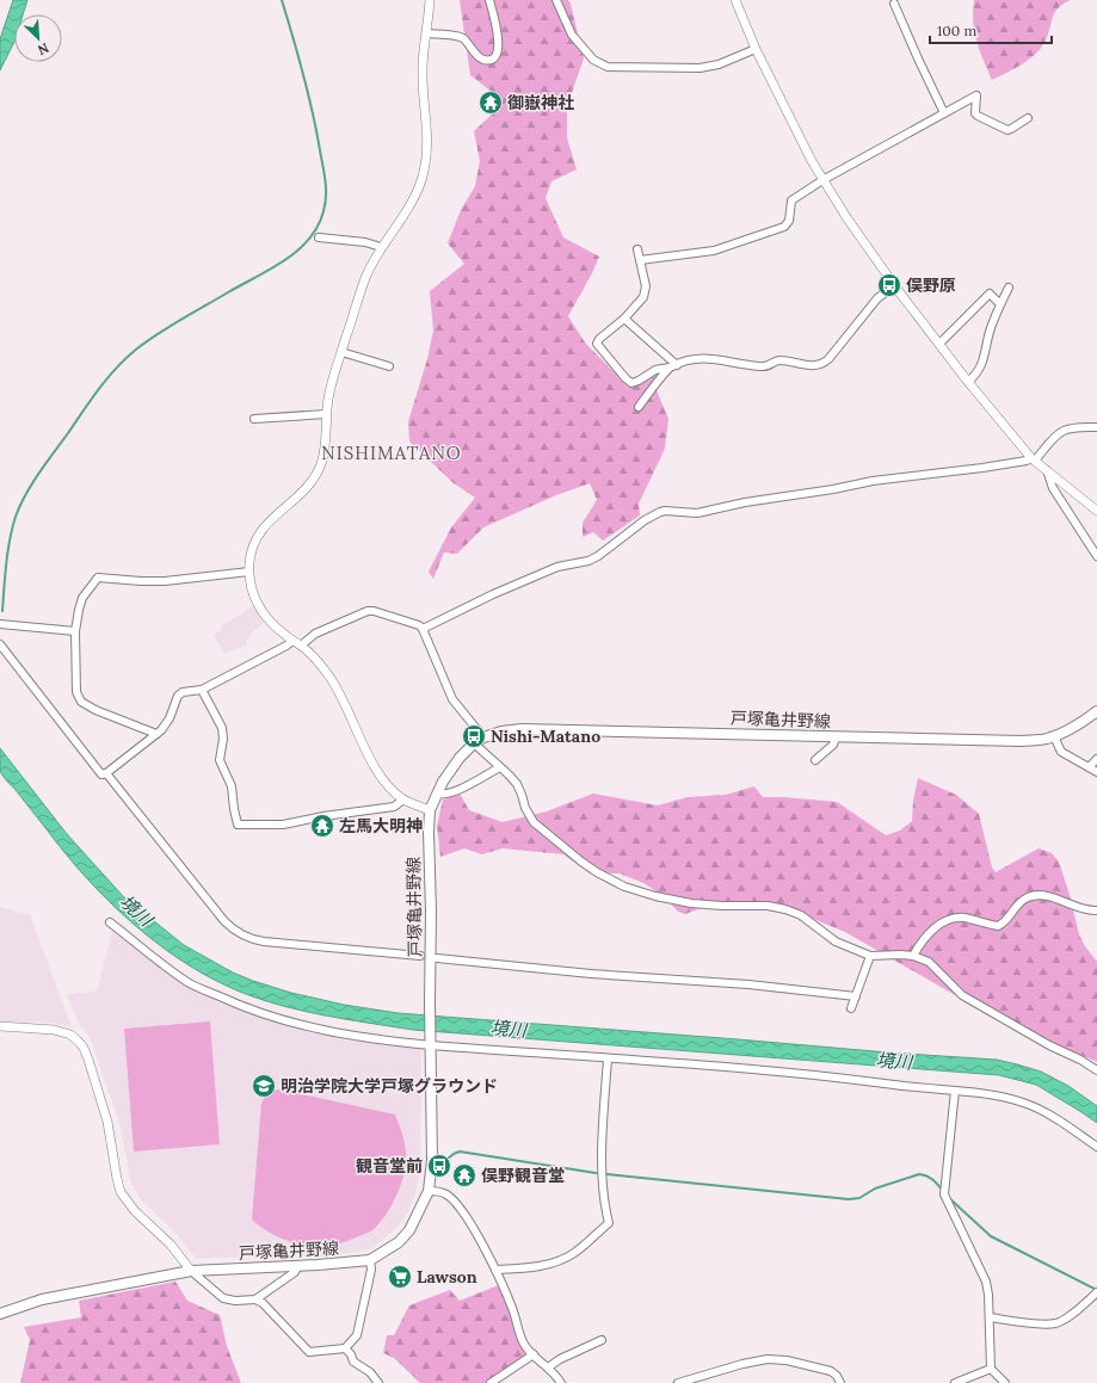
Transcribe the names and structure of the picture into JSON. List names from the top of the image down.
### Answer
{
  "streets": {
    "main road": ["戸塚亀井野線"]
  },
  "districts": ["NISHIMATANO"],
  "water": ["境川"],
  "places": {
    "temple": ["御嶽神社", "左馬大明神", "俣野観音堂"],
    "bus stop": ["俣野原", "Nishi-Matano", "観音堂前"],
    "school or university": ["明治学院大学戸塚グラウンド"],
    "supermarket": ["Lawson"]
  },
  "scale_bar": "100 m",
  "north": "bottom right"
}
